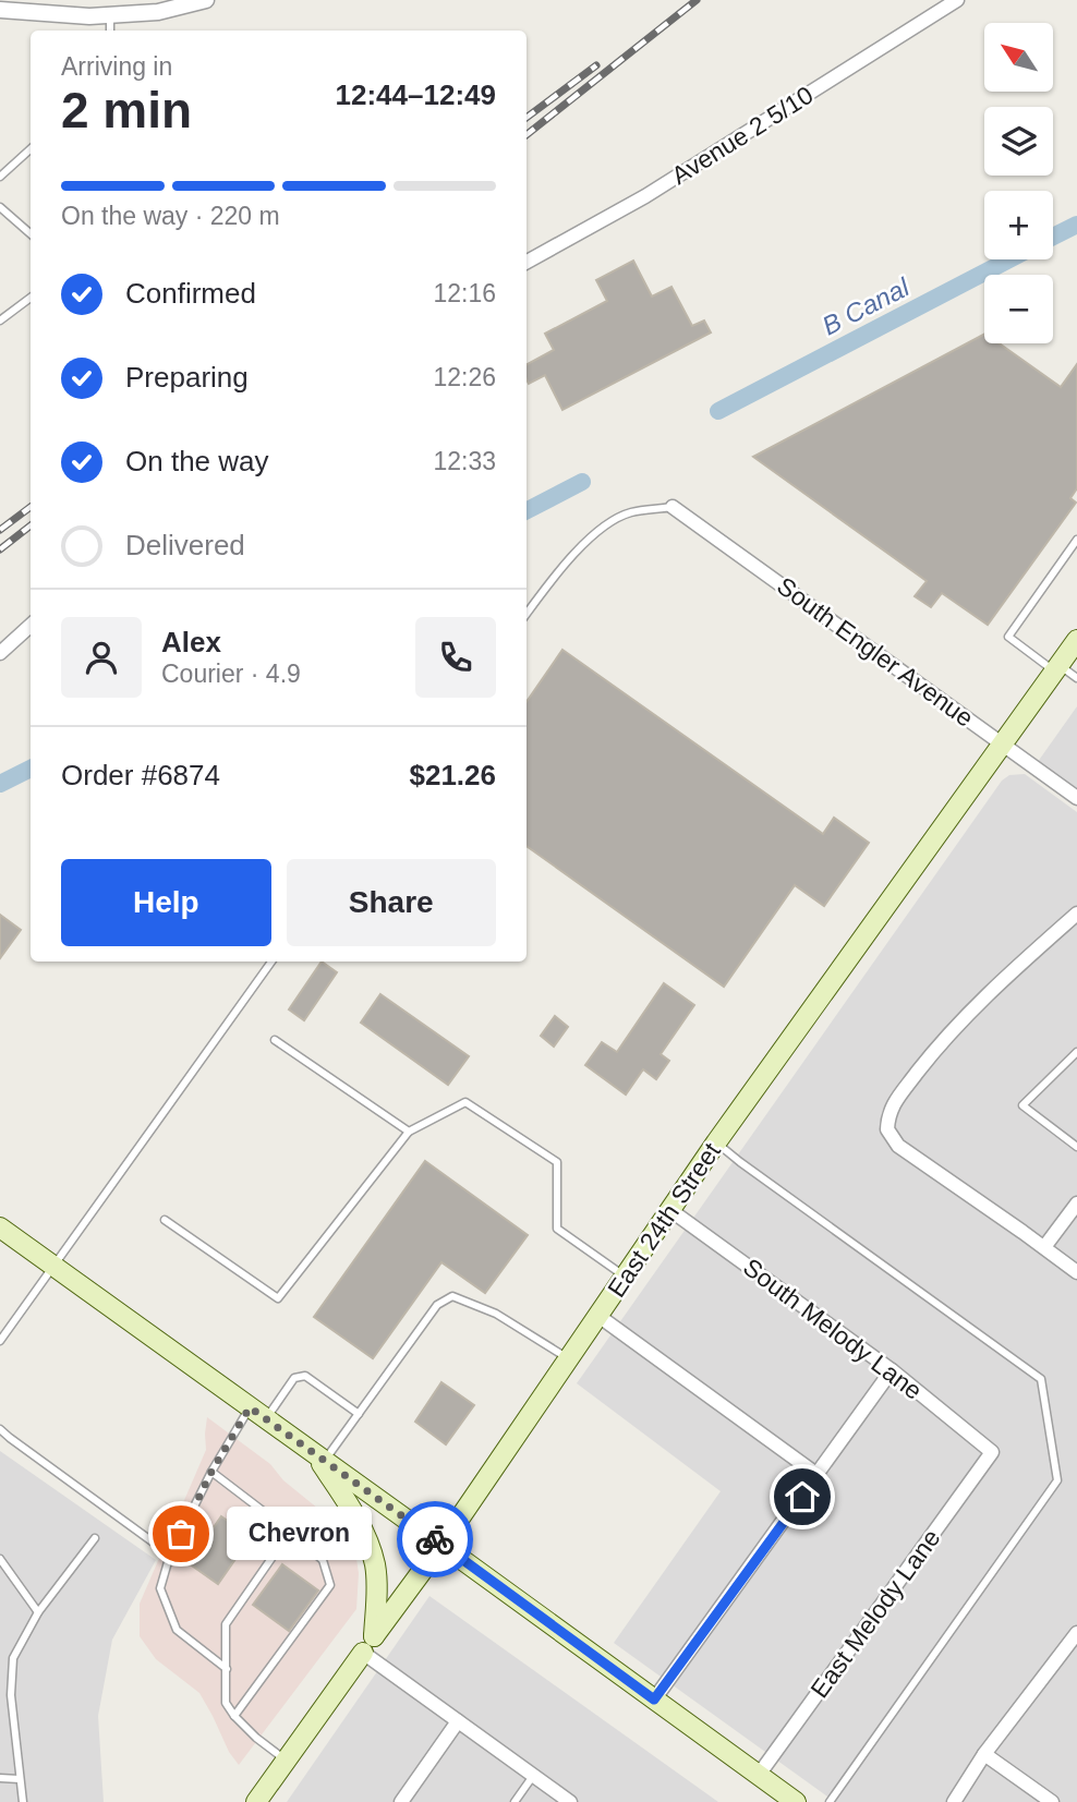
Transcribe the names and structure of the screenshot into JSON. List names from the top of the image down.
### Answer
{
  "streets": {
    "main road": ["East 24th Street"],
    "street": [
      "Avenue 2 5/10",
      "South Engler Avenue",
      "South Melody Lane",
      "East Melody Lane"
    ]
  },
  "crossings": [
    ["South Engler Avenue", "East 24th Street"],
    ["East 24th Street", "South Melody Lane"],
    ["South Melody Lane", "East Melody Lane"]
  ],
  "water": ["B Canal"],
  "places": ["Chevron"],
  "north": "top left",
  "page": {
    "map_buttons": ["+", "−"],
    "heading": ["2 min", "Arriving in", "12:44–12:49"],
    "panel": [
      "Alex",
      "Courier · 4.9",
      "Order #6874",
      "$21.26"
    ],
    "bar": "On the way · 220 m",
    "list": [
      ["Confirmed", "12:16"],
      ["Preparing", "12:26"],
      ["On the way", "12:33"],
      "Delivered"
    ],
    "buttons": ["Help", "Share"],
    "bubble": "Chevron"
  }
}
